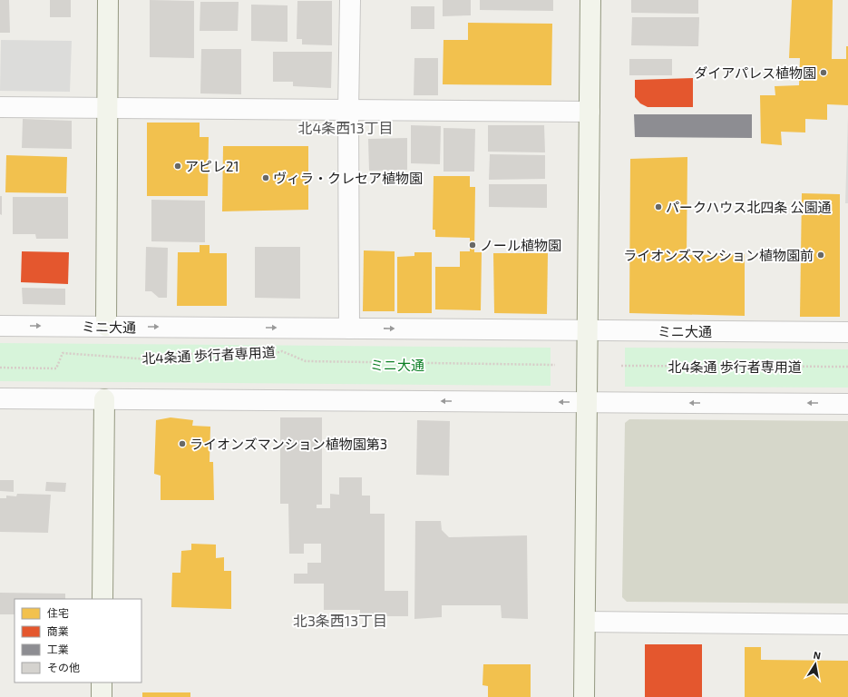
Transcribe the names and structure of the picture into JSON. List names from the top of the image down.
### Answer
{
  "streets": {
    "street": ["ミニ大通"],
    "path": ["北4条通 歩行者専用道"]
  },
  "districts": ["北4条西13丁目", "北3条西13丁目"],
  "parks": ["ミニ大通"],
  "places": [
    "ダイアパレス植物園",
    "アピレ21",
    "ヴィラ・クレセア植物園",
    "パークハウス北四条 公園通",
    "ノール植物園",
    "ライオンズマンション植物園前",
    "ライオンズマンション植物園第3"
  ],
  "legend": [
    "住宅",
    "商業",
    "工業",
    "その他"
  ],
  "north": "top"
}
